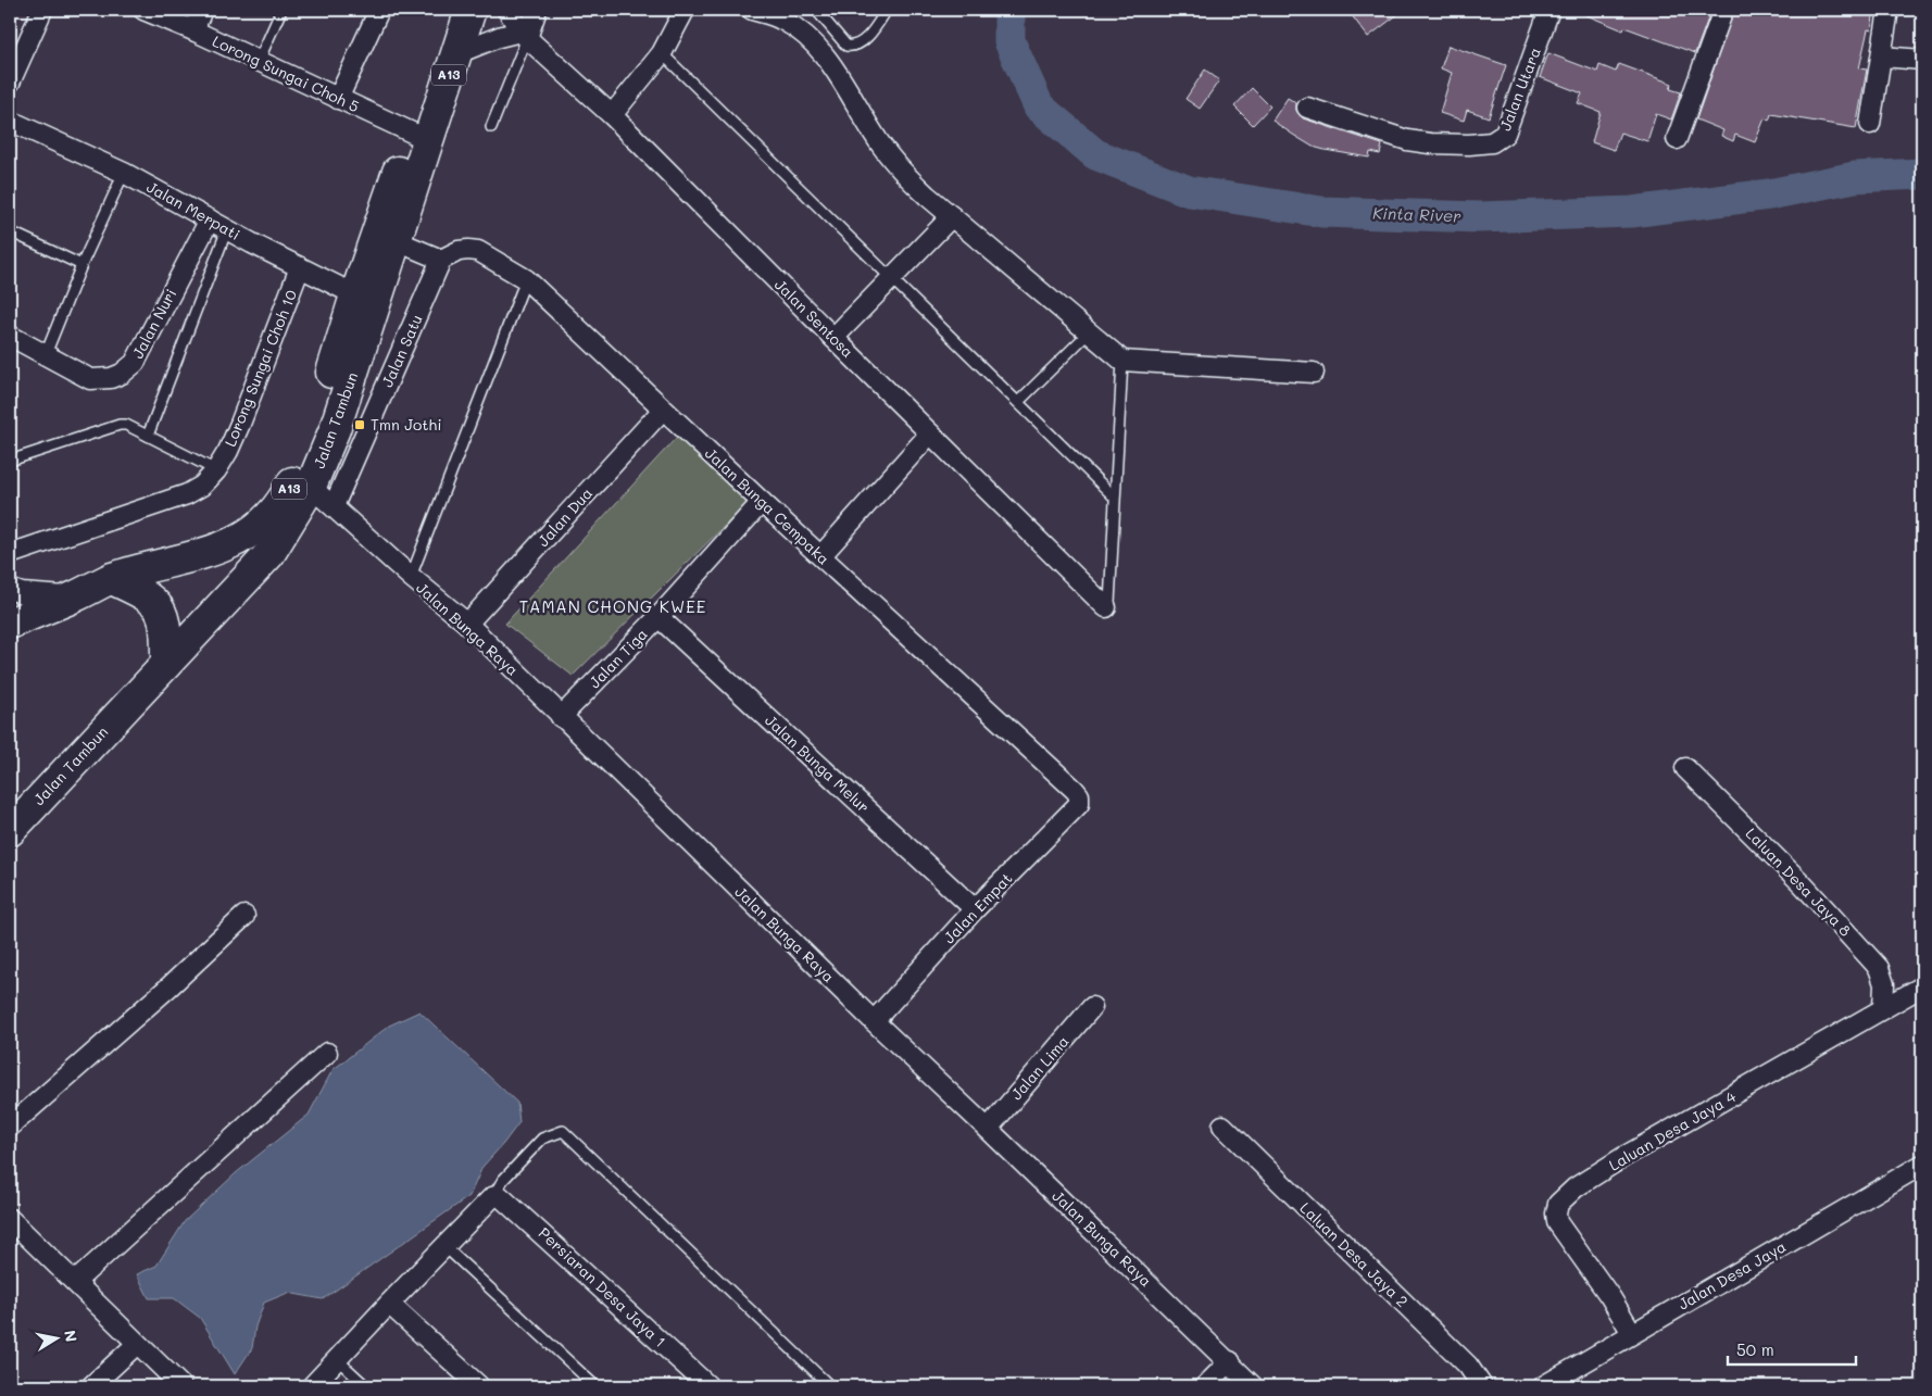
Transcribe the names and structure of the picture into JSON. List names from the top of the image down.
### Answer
{
  "streets": {
    "main road": ["A13", "Jalan Tambun"],
    "street": [
      "Lorong Sungai Choh 5",
      "Jalan Utara",
      "Jalan Merpati",
      "Jalan Sentosa",
      "Jalan Nuri",
      "Jalan Satu",
      "Lorong Sungai Choh 10",
      "Jalan Bunga Cempaka",
      "Jalan Dua",
      "Jalan Bunga Raya",
      "Jalan Tiga",
      "Jalan Bunga Melur",
      "Laluan Desa Jaya 8",
      "Jalan Empat",
      "Jalan Lima",
      "Laluan Desa Jaya 4",
      "Laluan Desa Jaya 2",
      "Jalan Desa Jaya",
      "Persiaran Desa Jaya 1"
    ]
  },
  "crossings": [
    ["Lorong Sungai Choh 5", "Jalan Tambun"],
    ["A13", "Jalan Tambun"],
    ["Jalan Merpati", "Jalan Nuri"],
    ["Jalan Merpati", "Lorong Sungai Choh 10"],
    ["Jalan Merpati", "Jalan Tambun"],
    ["Jalan Satu", "Jalan Bunga Cempaka"],
    ["Jalan Satu", "Jalan Bunga Raya"],
    ["Jalan Tambun", "Jalan Bunga Raya"],
    ["Jalan Bunga Cempaka", "Jalan Dua"],
    ["Jalan Bunga Cempaka", "Jalan Tiga"],
    ["Jalan Bunga Cempaka", "Jalan Empat"],
    ["Jalan Dua", "Jalan Bunga Raya"],
    ["Jalan Bunga Raya", "Jalan Tiga"],
    ["Jalan Bunga Raya", "Jalan Empat"],
    ["Jalan Bunga Raya", "Jalan Lima"],
    ["Jalan Tiga", "Jalan Bunga Melur"],
    ["Jalan Bunga Melur", "Jalan Empat"],
    ["Laluan Desa Jaya 8", "Laluan Desa Jaya 4"],
    ["Laluan Desa Jaya 4", "Jalan Desa Jaya"]
  ],
  "districts": ["TAMAN CHONG KWEE"],
  "water": ["Kinta River"],
  "places": {
    "transit": ["Tmn Jothi"]
  },
  "scale_bar": "50 m",
  "north": "right"
}
